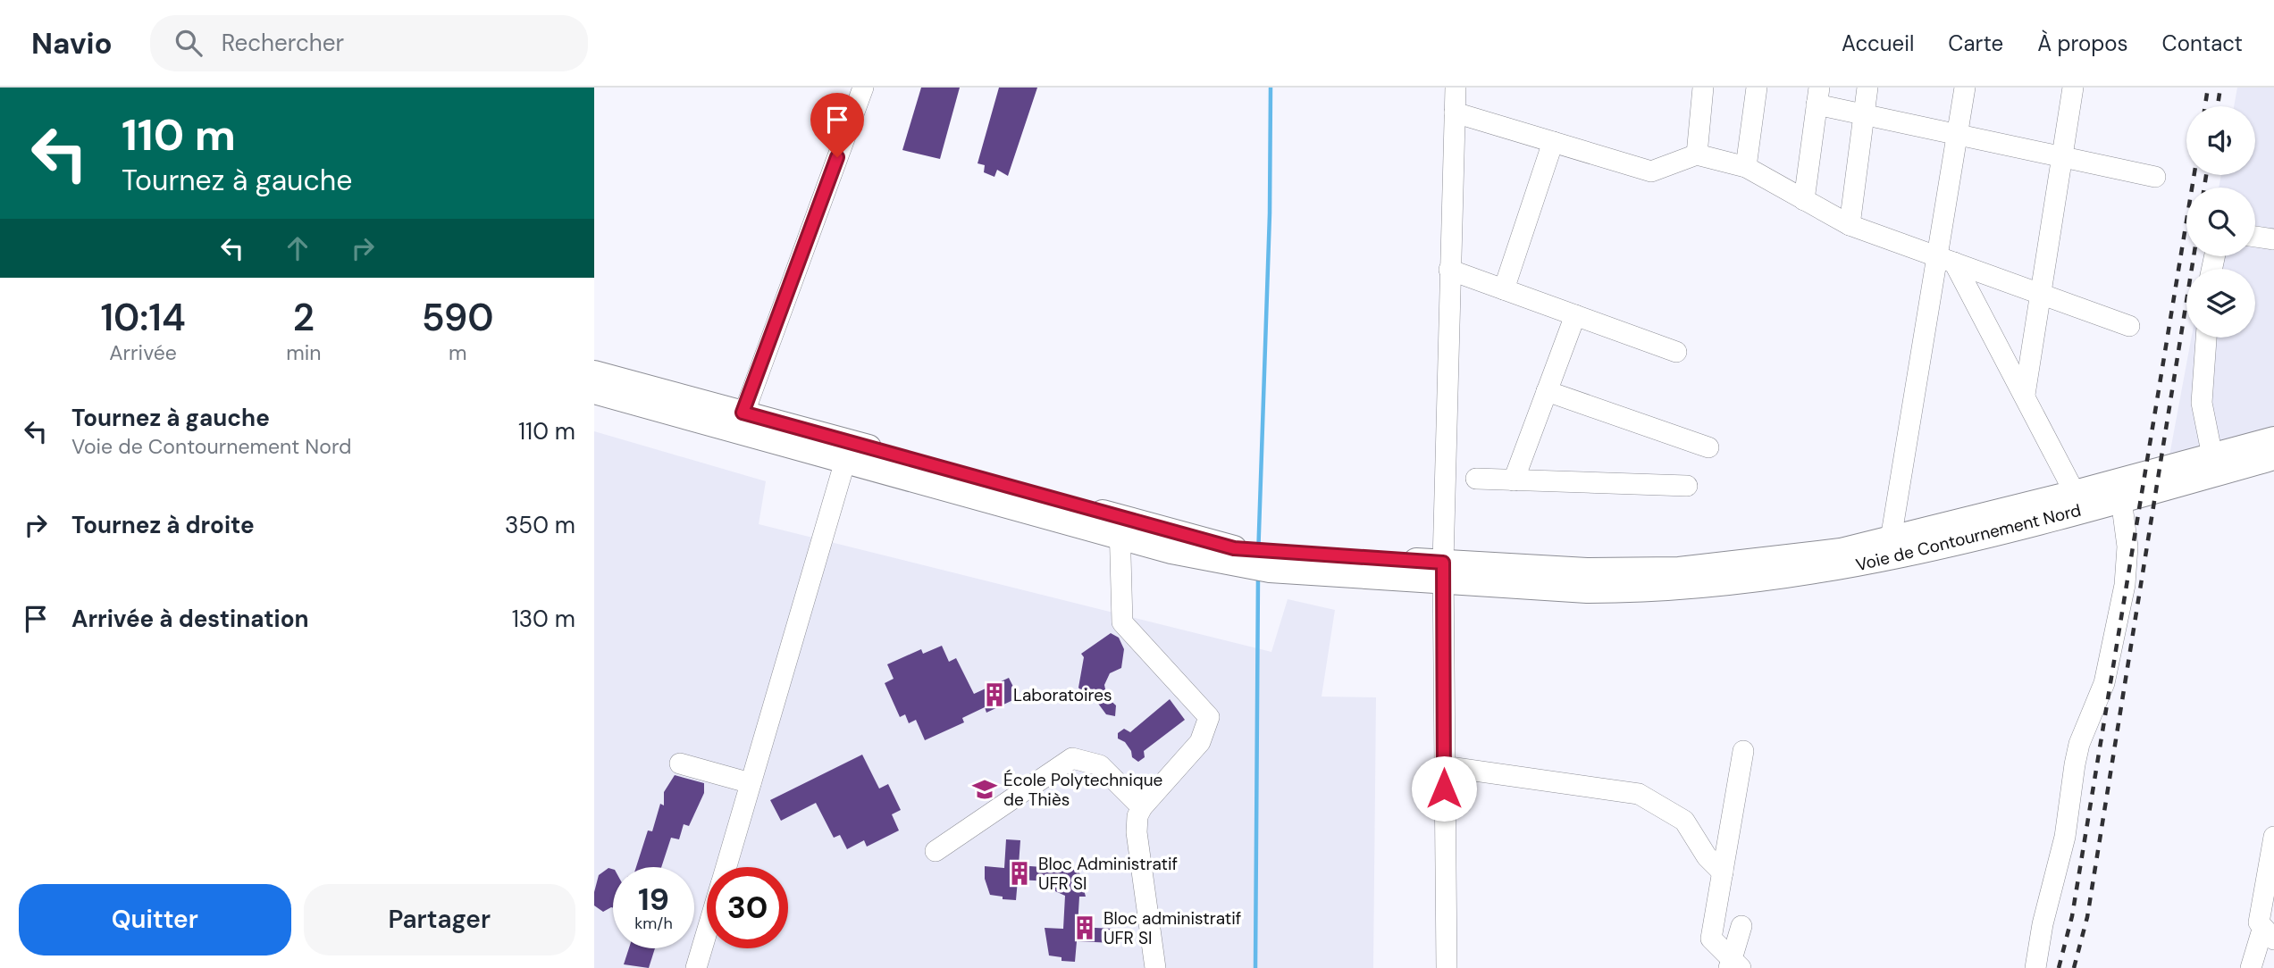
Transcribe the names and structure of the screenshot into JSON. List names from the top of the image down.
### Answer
{
  "streets": {
    "main road": ["Voie de Contournement Nord"]
  },
  "places": {
    "building": ["Laboratoires", "Bloc Administratif UFR SI", "Bloc administratif UFR SI"],
    "school or university": ["École Polytechnique de Thiès"]
  },
  "page": {
    "header": "Navio",
    "search": "Rechercher",
    "nav": [
      "Accueil",
      "Carte",
      "À propos",
      "Contact"
    ],
    "turn": ["110 m", "Tournez à gauche"],
    "eta": [
      "10:14",
      "Arrivée",
      "2",
      "min",
      "590",
      "m"
    ],
    "list": [
      {
        "name": "Tournez à gauche",
        "note": "Voie de Contournement Nord",
        "value": "110 m"
      },
      {
        "name": "Tournez à droite",
        "value": "350 m"
      },
      {
        "name": "Arrivée à destination",
        "value": "130 m"
      }
    ],
    "speed": "19 km/h",
    "limit": "30",
    "buttons": ["Quitter", "Partager"]
  }
}
